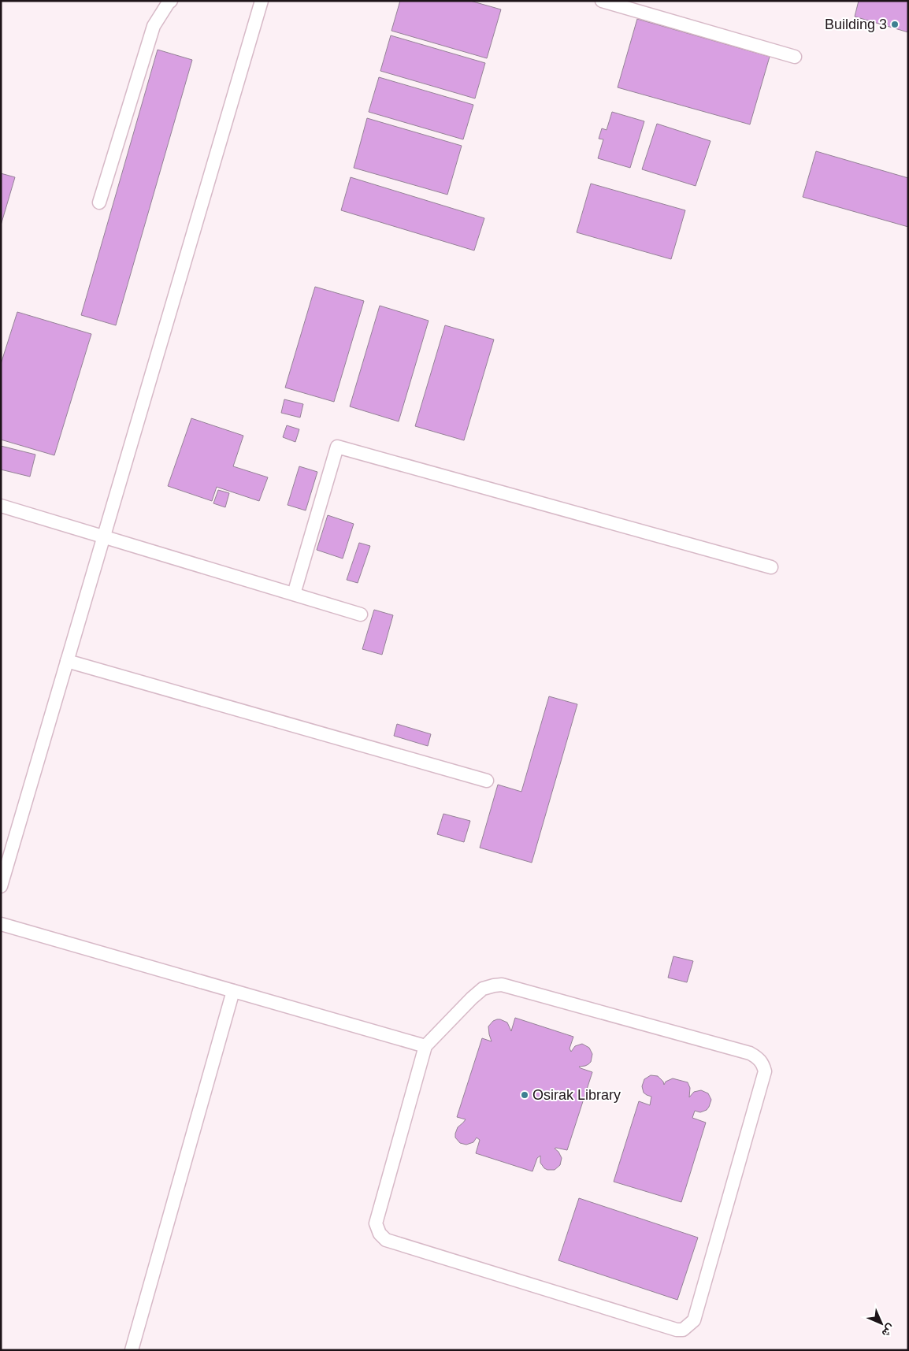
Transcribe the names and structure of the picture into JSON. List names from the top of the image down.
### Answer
{
  "places": ["Building 3", "Osirak Library"],
  "north": "bottom right"
}
